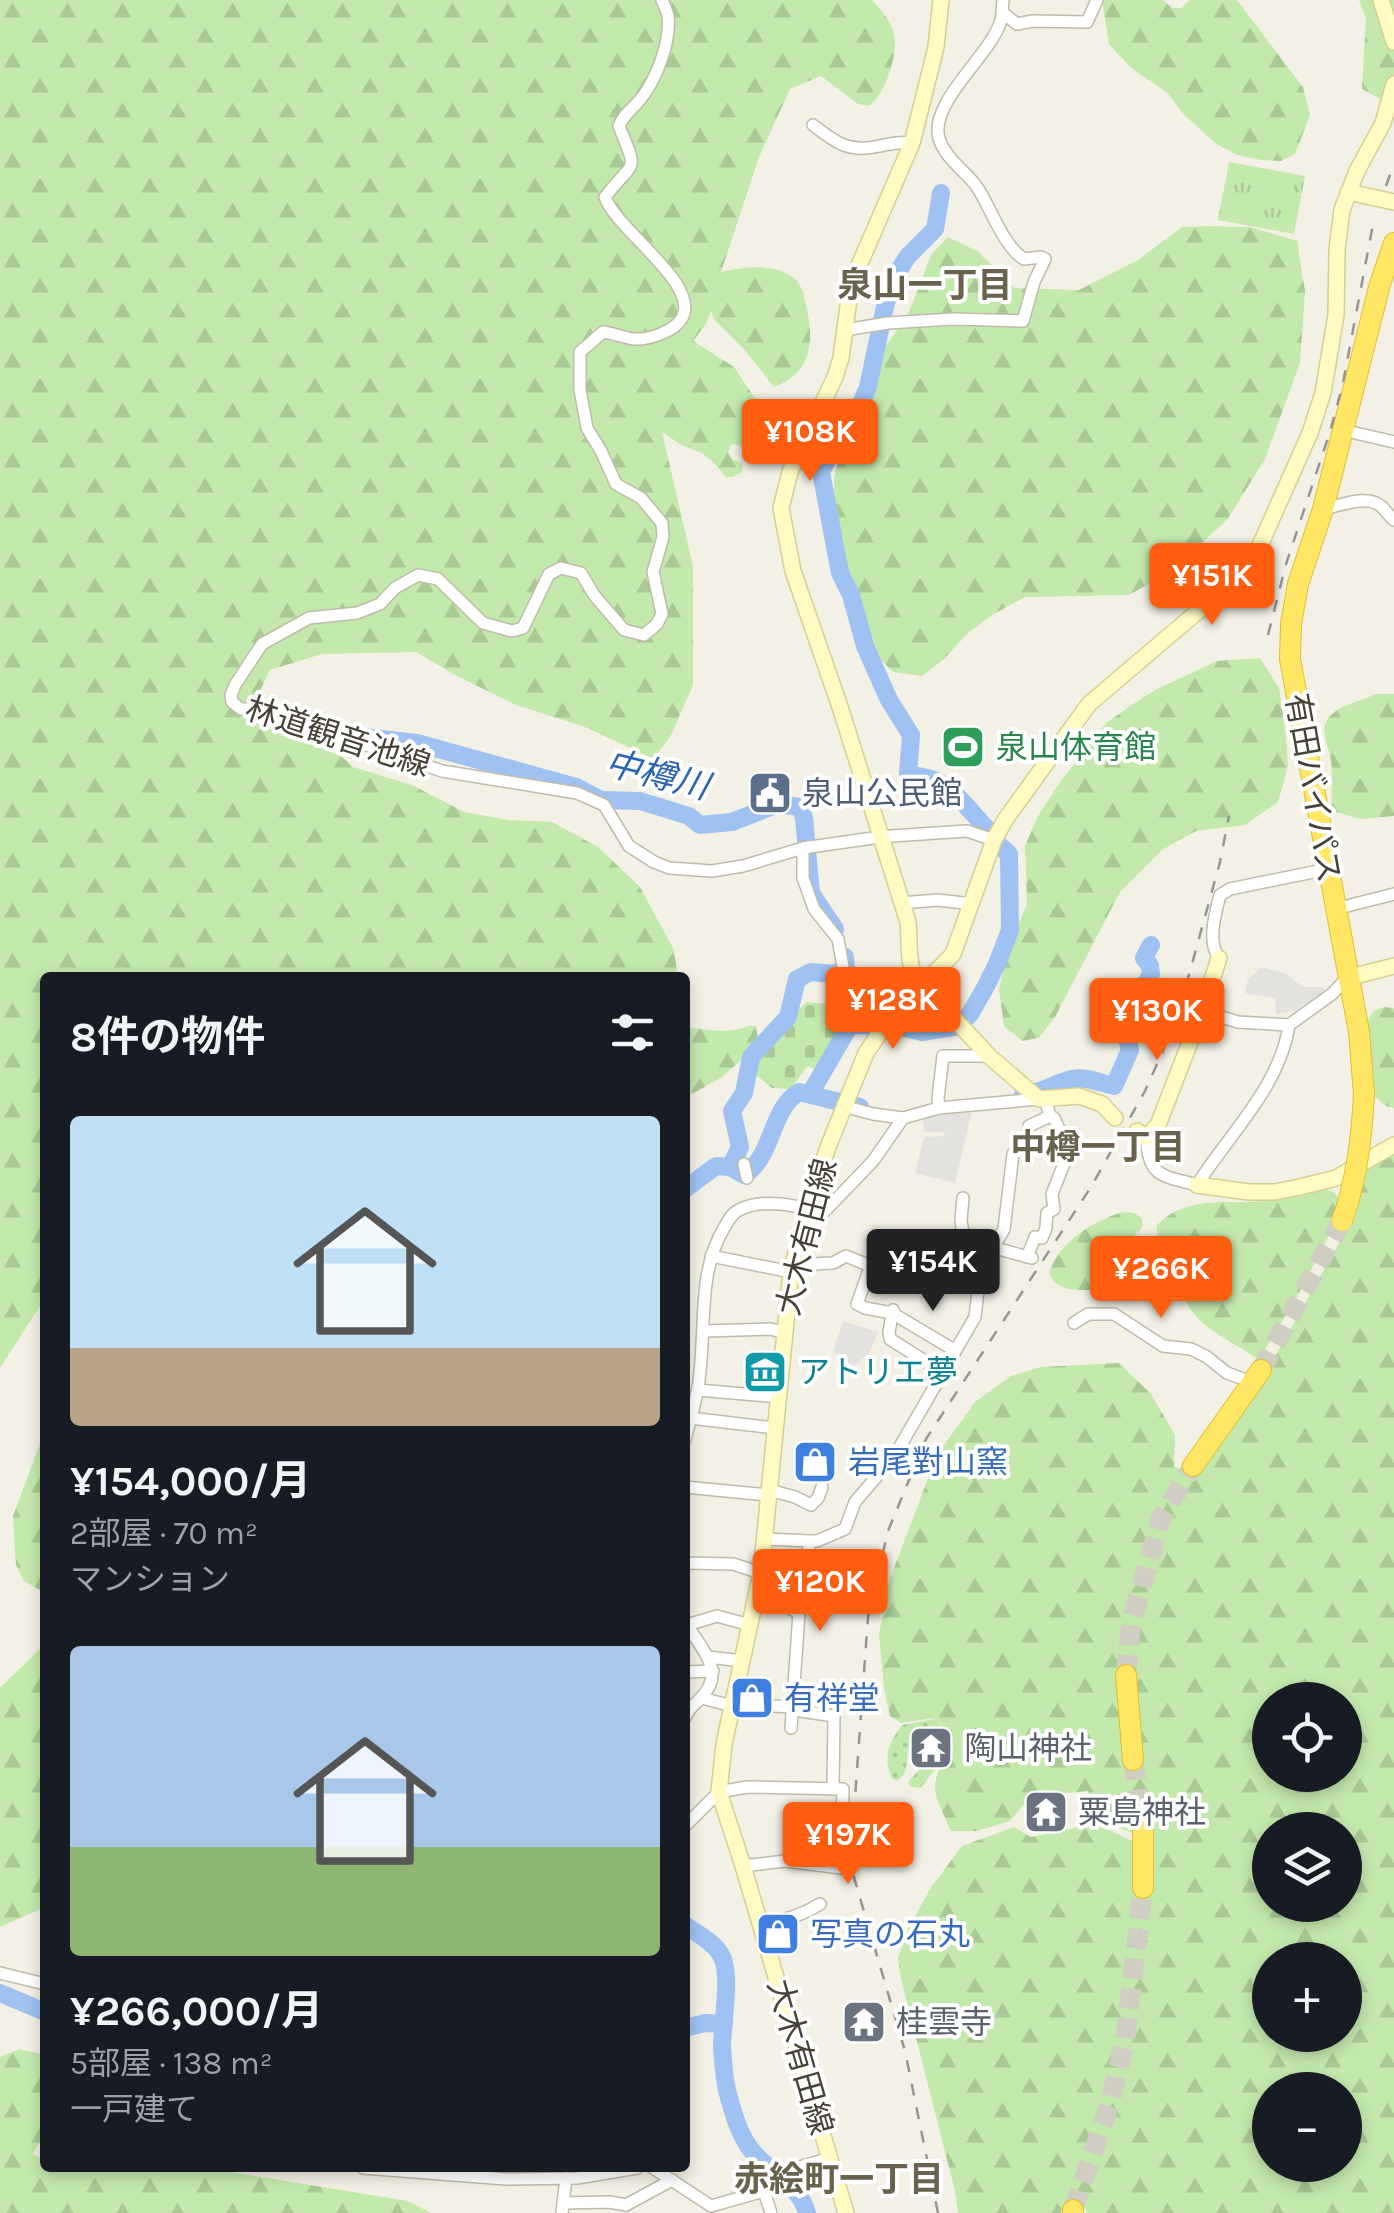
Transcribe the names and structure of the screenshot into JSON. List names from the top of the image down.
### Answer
{
  "streets": {
    "highway": ["有田バイパス"],
    "main road": ["大木有田線"],
    "street": ["林道観音池線"]
  },
  "districts": ["泉山一丁目", "中樽一丁目", "赤絵町一丁目"],
  "water": ["中樽川"],
  "places": {
    "sports": ["泉山体育館"],
    "public building": ["泉山公民館"],
    "museum": ["アトリエ夢"],
    "shop": ["岩尾對山窯", "有祥堂", "写真の石丸"],
    "temple": ["陶山神社", "粟島神社", "桂雲寺"]
  },
  "page": {
    "price": [
      "¥108K",
      "¥151K",
      "¥128K",
      "¥130K",
      "¥154K",
      "¥266K",
      "¥120K",
      "¥197K"
    ],
    "heading": "8件の物件",
    "list": [
      {
        "name": "¥154,000/月",
        "note": "2部屋 · 70 m² · マンション"
      },
      {
        "name": "¥266,000/月",
        "note": "5部屋 · 138 m² · 一戸建て"
      }
    ],
    "map_buttons": ["+", "−"]
  }
}
